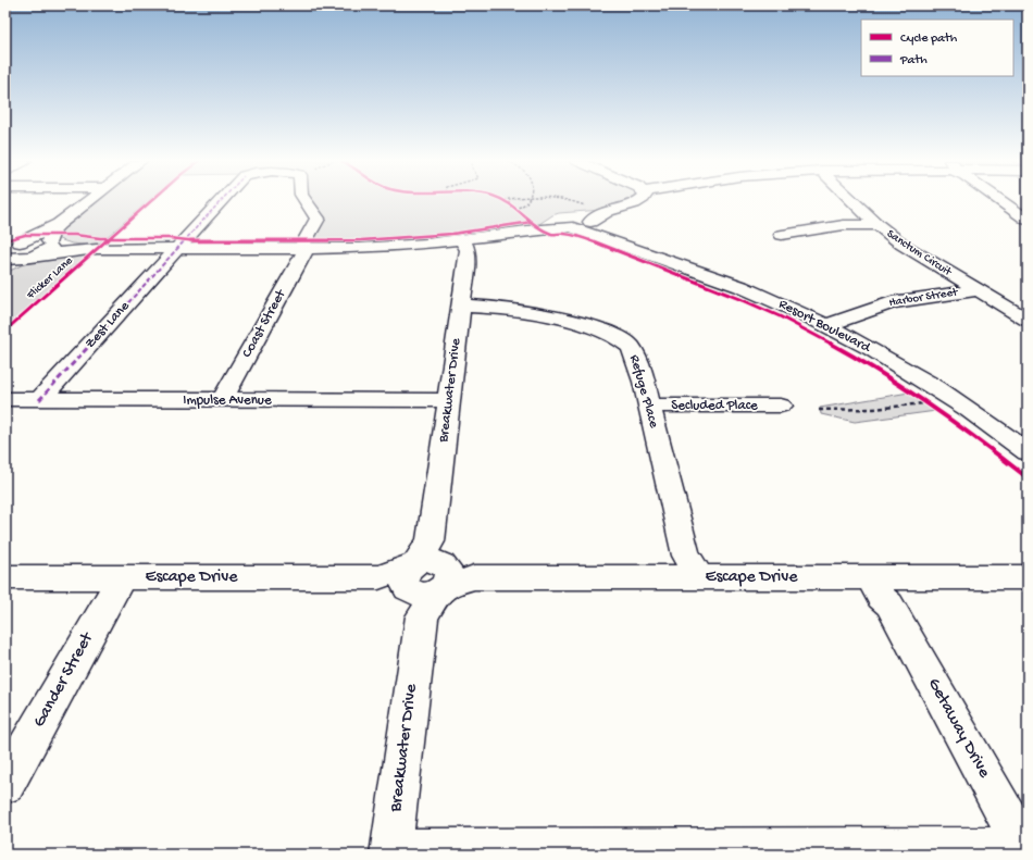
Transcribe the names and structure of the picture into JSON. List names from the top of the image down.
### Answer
{
  "streets": {
    "street": [
      "Sanctum Circuit",
      "Harbor Street",
      "Coast Street",
      "Zest Lane",
      "Resort Boulevard",
      "Breakwater Drive",
      "Refuge Place",
      "Impulse Avenue",
      "Secluded Place",
      "Escape Drive",
      "Gander Street",
      "Getaway Drive"
    ],
    "cycle path": ["Flicker Lane"]
  },
  "crossings": [
    ["Sanctum Circuit", "Harbor Street"],
    ["Harbor Street", "Resort Boulevard"],
    ["Coast Street", "Zest Lane"],
    ["Coast Street", "Impulse Avenue"],
    ["Zest Lane", "Impulse Avenue"],
    ["Breakwater Drive", "Refuge Place"],
    ["Breakwater Drive", "Impulse Avenue"],
    ["Breakwater Drive", "Escape Drive"],
    ["Refuge Place", "Secluded Place"],
    ["Refuge Place", "Escape Drive"],
    ["Escape Drive", "Gander Street"],
    ["Escape Drive", "Getaway Drive"]
  ],
  "legend": ["Cycle path", "Path"]
}
